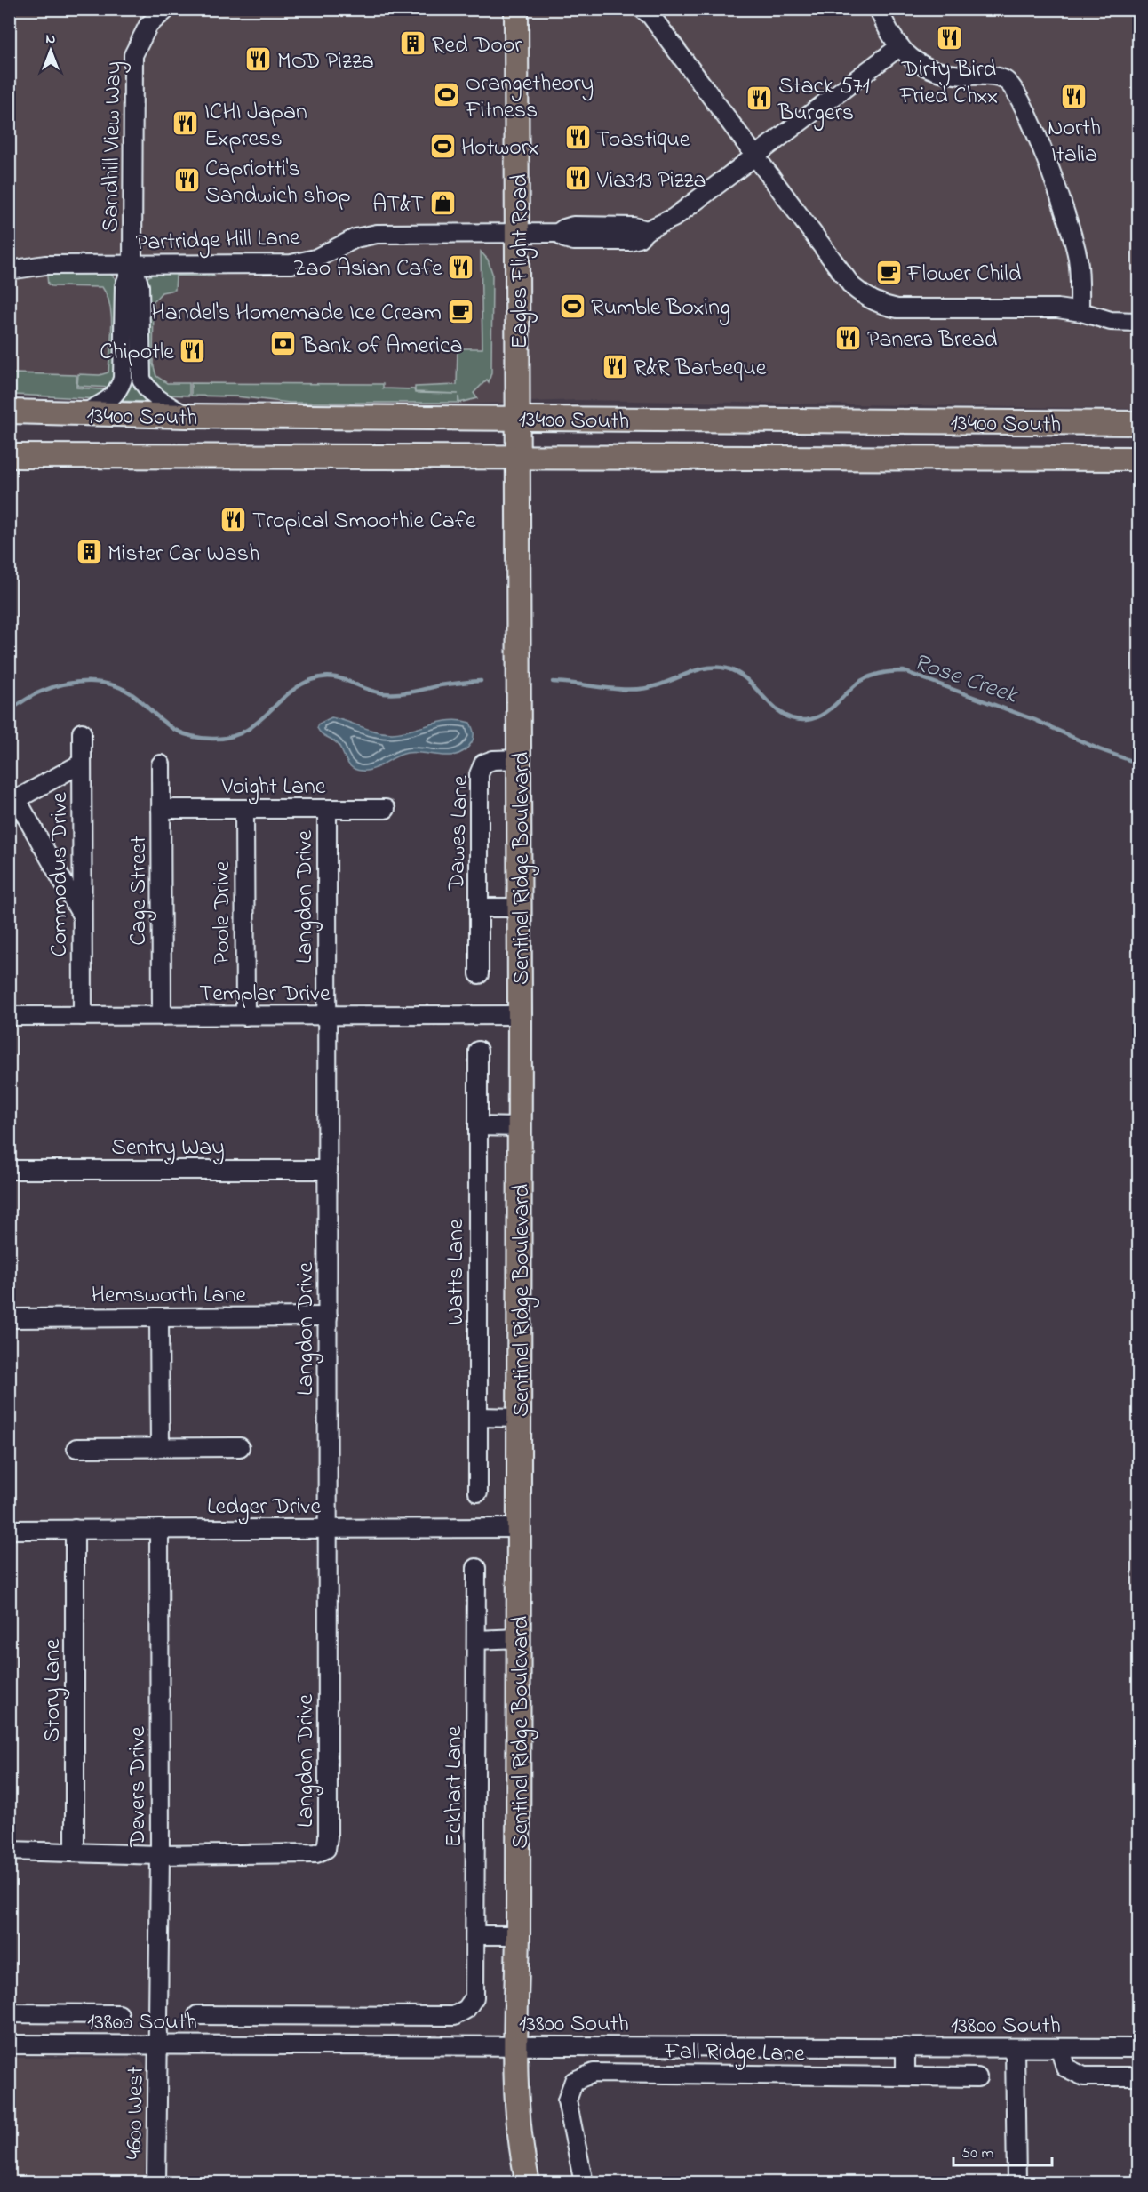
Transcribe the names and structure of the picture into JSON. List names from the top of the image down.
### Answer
{
  "streets": {
    "main road": ["Eagles Flight Road", "13400 South", "Sentinel Ridge Boulevard"],
    "street": [
      "Sandhill View Way",
      "Partridge Hill Lane",
      "Voight Lane",
      "Dawes Lane",
      "Commodus Drive",
      "Cage Street",
      "Langdon Drive",
      "Poole Drive",
      "Templar Drive",
      "Sentry Way",
      "Watts Lane",
      "Hemsworth Lane",
      "Ledger Drive",
      "Story Lane",
      "Devers Drive",
      "Eckhart Lane",
      "13800 South",
      "Fall Ridge Lane",
      "4600 West"
    ]
  },
  "crossings": [
    ["Sandhill View Way", "Partridge Hill Lane"],
    ["Sandhill View Way", "13400 South"],
    ["Partridge Hill Lane", "Eagles Flight Road"],
    ["Eagles Flight Road", "13400 South"],
    ["Eagles Flight Road", "Sentinel Ridge Boulevard"],
    ["13400 South", "Sentinel Ridge Boulevard"],
    ["Voight Lane", "Cage Street"],
    ["Voight Lane", "Langdon Drive"],
    ["Voight Lane", "Poole Drive"],
    ["Dawes Lane", "Sentinel Ridge Boulevard"],
    ["Sentinel Ridge Boulevard", "Templar Drive"],
    ["Sentinel Ridge Boulevard", "Ledger Drive"],
    ["Sentinel Ridge Boulevard", "13800 South"],
    ["Commodus Drive", "Templar Drive"],
    ["Cage Street", "Templar Drive"],
    ["Langdon Drive", "Templar Drive"],
    ["Langdon Drive", "Sentry Way"],
    ["Langdon Drive", "Hemsworth Lane"],
    ["Langdon Drive", "Ledger Drive"],
    ["Langdon Drive", "Devers Drive"],
    ["Poole Drive", "Templar Drive"],
    ["Ledger Drive", "Story Lane"],
    ["Ledger Drive", "Devers Drive"],
    ["Devers Drive", "13800 South"],
    ["Devers Drive", "4600 West"],
    ["13800 South", "4600 West"]
  ],
  "water": ["Rose Creek"],
  "places": {
    "restaurant": [
      "Dirty Bird Fried Chxx",
      "MOD Pizza",
      "North Italia",
      "Stack 571 Burgers",
      "ICHI Japan Express",
      "Toastique",
      "Via313 Pizza",
      "Capriotti's Sandwich shop",
      "Zao Asian Cafe",
      "Panera Bread",
      "Chipotle",
      "R&R Barbeque",
      "Tropical Smoothie Cafe"
    ],
    "building": ["Red Door", "Mister Car Wash"],
    "sports": ["Orangetheory Fitness", "Hotworx", "Rumble Boxing"],
    "shop": ["AT&T"],
    "cafe": ["Flower Child", "Handel's Homemade Ice Cream"],
    "bank": ["Bank of America"]
  },
  "scale_bar": "50 m",
  "north": "top"
}
